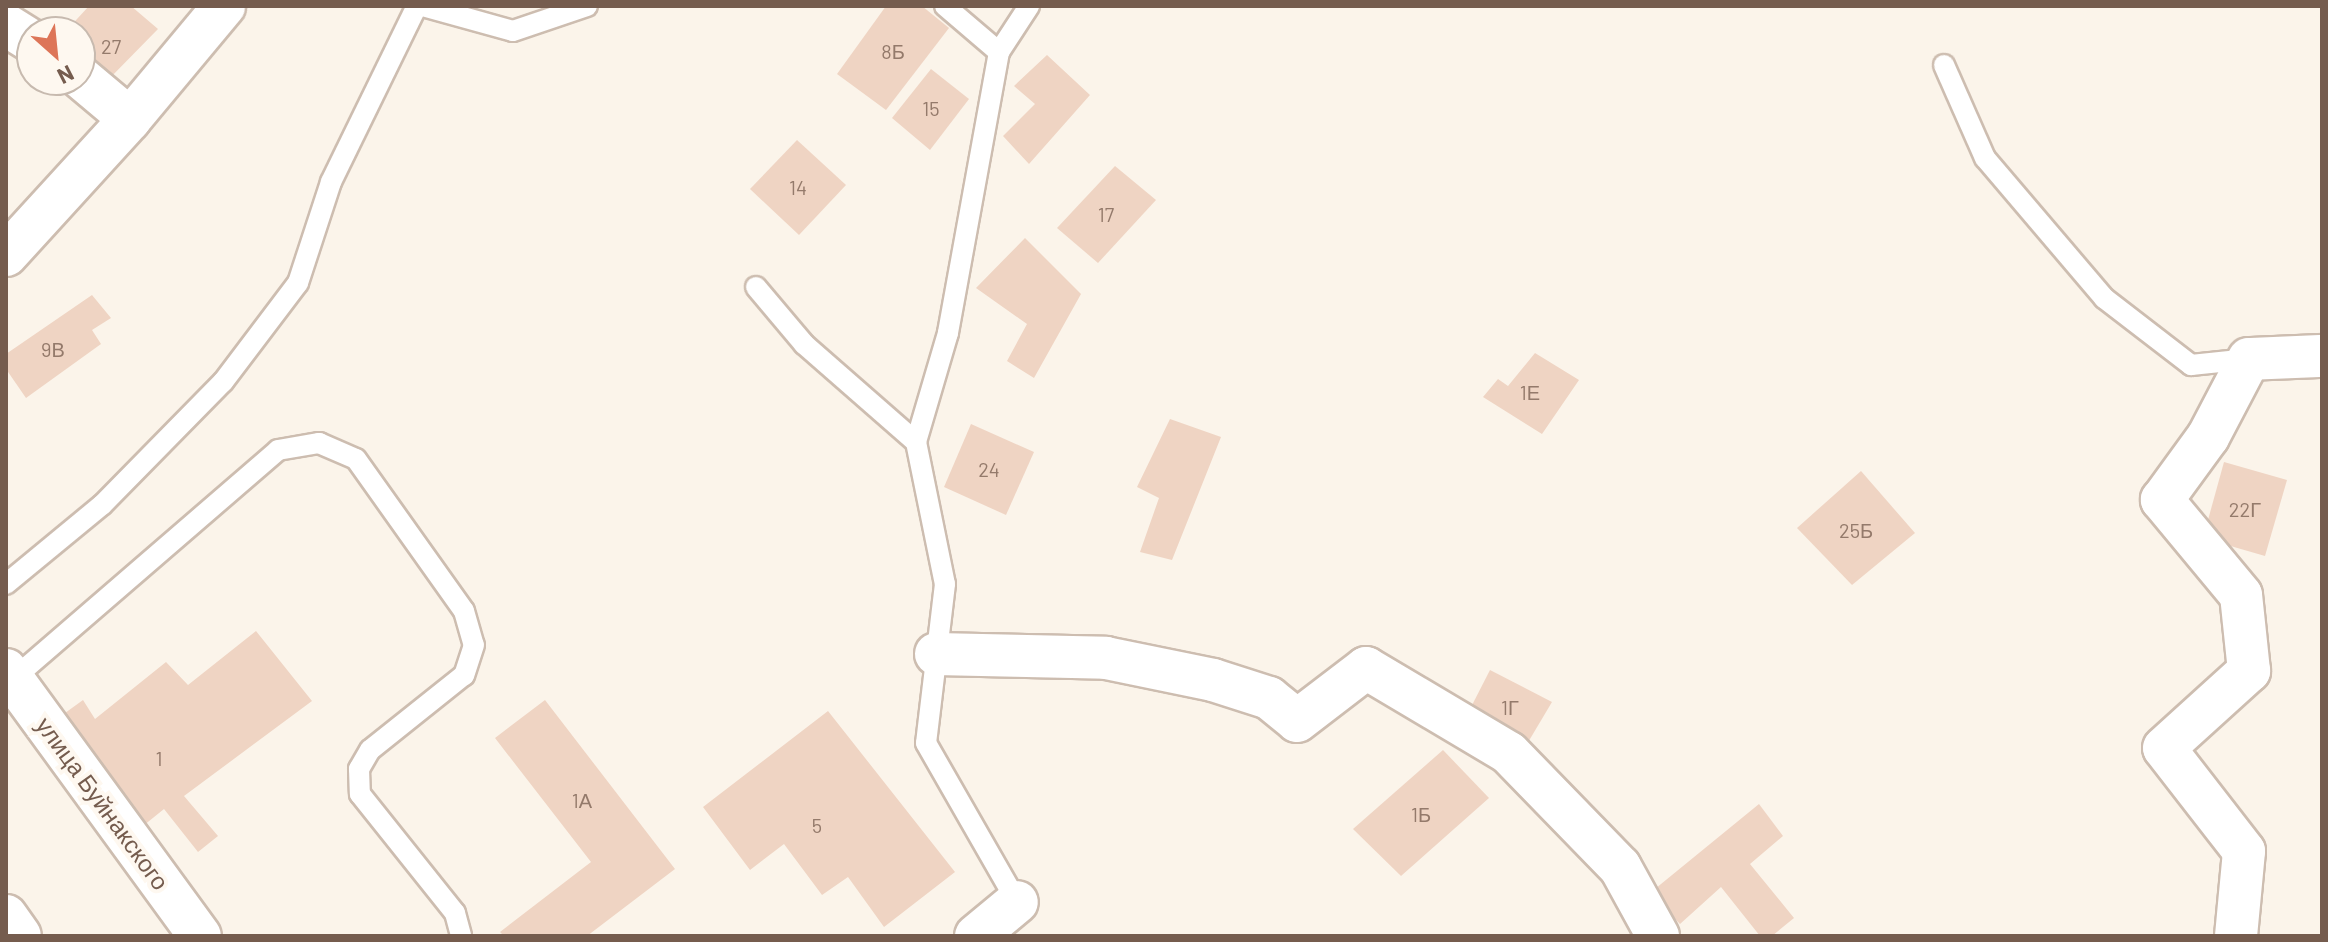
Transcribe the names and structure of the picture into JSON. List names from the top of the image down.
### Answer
{
  "streets": {
    "street": ["улица Буйнакского"]
  },
  "house_numbers": [
    "27",
    "8Б",
    "15",
    "14",
    "17",
    "9В",
    "1Е",
    "24",
    "22Г",
    "25Б",
    "1Г",
    "1",
    "1А",
    "1Б",
    "5"
  ],
  "north": "bottom right"
}
